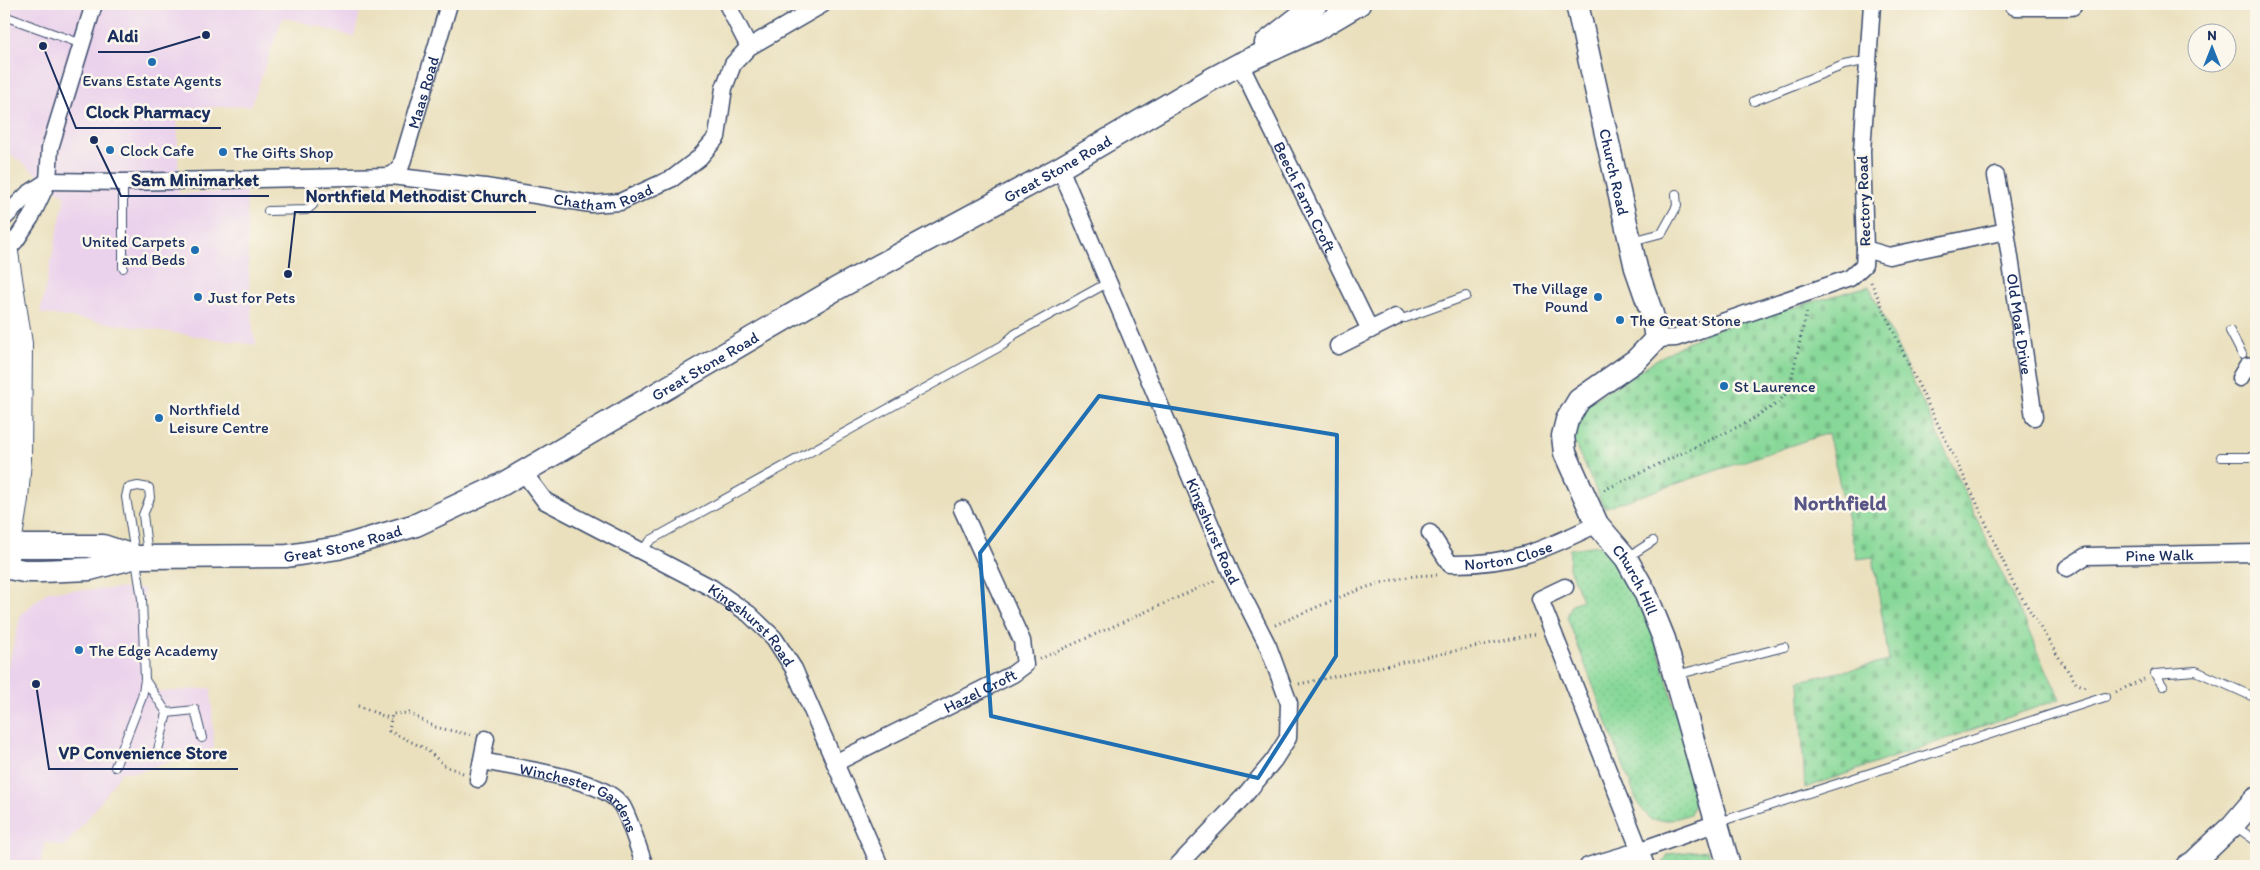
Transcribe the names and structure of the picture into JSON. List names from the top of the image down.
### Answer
{
  "streets": {
    "street": [
      "Maas Road",
      "Great Stone Road",
      "Church Road",
      "Chatham Road",
      "Beech Farm Croft",
      "Rectory Road",
      "Old Moat Drive",
      "Kingshurst Road",
      "Norton Close",
      "Pine Walk",
      "Church Hill",
      "Hazel Croft",
      "Winchester Gardens"
    ]
  },
  "crossings": [
    ["Maas Road", "Chatham Road"],
    ["Great Stone Road", "Beech Farm Croft"],
    ["Great Stone Road", "Kingshurst Road"],
    ["Church Road", "Rectory Road"],
    ["Church Road", "Church Hill"],
    ["Rectory Road", "Church Hill"],
    ["Kingshurst Road", "Hazel Croft"],
    ["Norton Close", "Church Hill"]
  ],
  "districts": ["Northfield"],
  "places": [
    "Aldi",
    "Clock Pharmacy",
    "Evans Estate Agents",
    "Sam Minimarket",
    "Clock Cafe",
    "The Gifts Shop",
    "United Carpets and Beds",
    "Northfield Methodist Church",
    "Just for Pets",
    "The Village Pound",
    "The Great Stone",
    "St Laurence",
    "Northfield Leisure Centre",
    "The Edge Academy",
    "VP Convenience Store"
  ],
  "north": "top"
}
